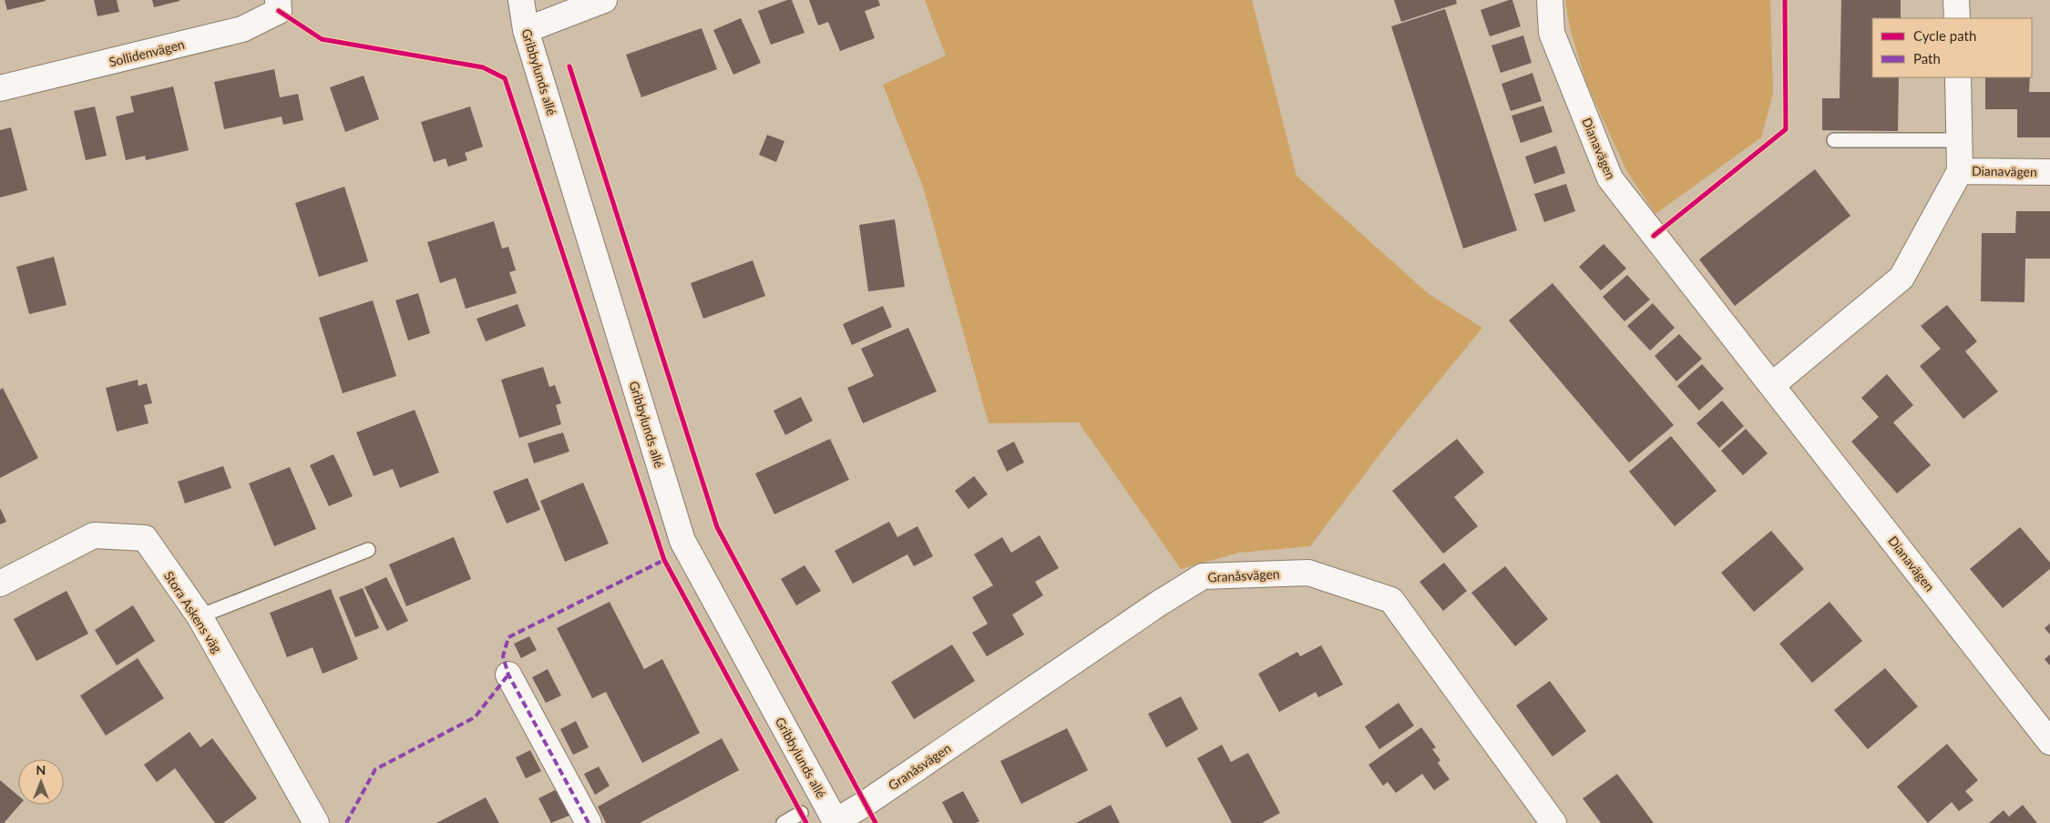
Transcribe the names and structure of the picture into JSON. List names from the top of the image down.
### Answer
{
  "streets": {
    "street": [
      "Sollidenvägen",
      "Gribbylunds allé",
      "Dianavägen",
      "Granåsvägen",
      "Stora Askens väg"
    ]
  },
  "crossings": [
    ["Gribbylunds allé", "Granåsvägen"]
  ],
  "legend": ["Cycle path", "Path"],
  "north": "top"
}
